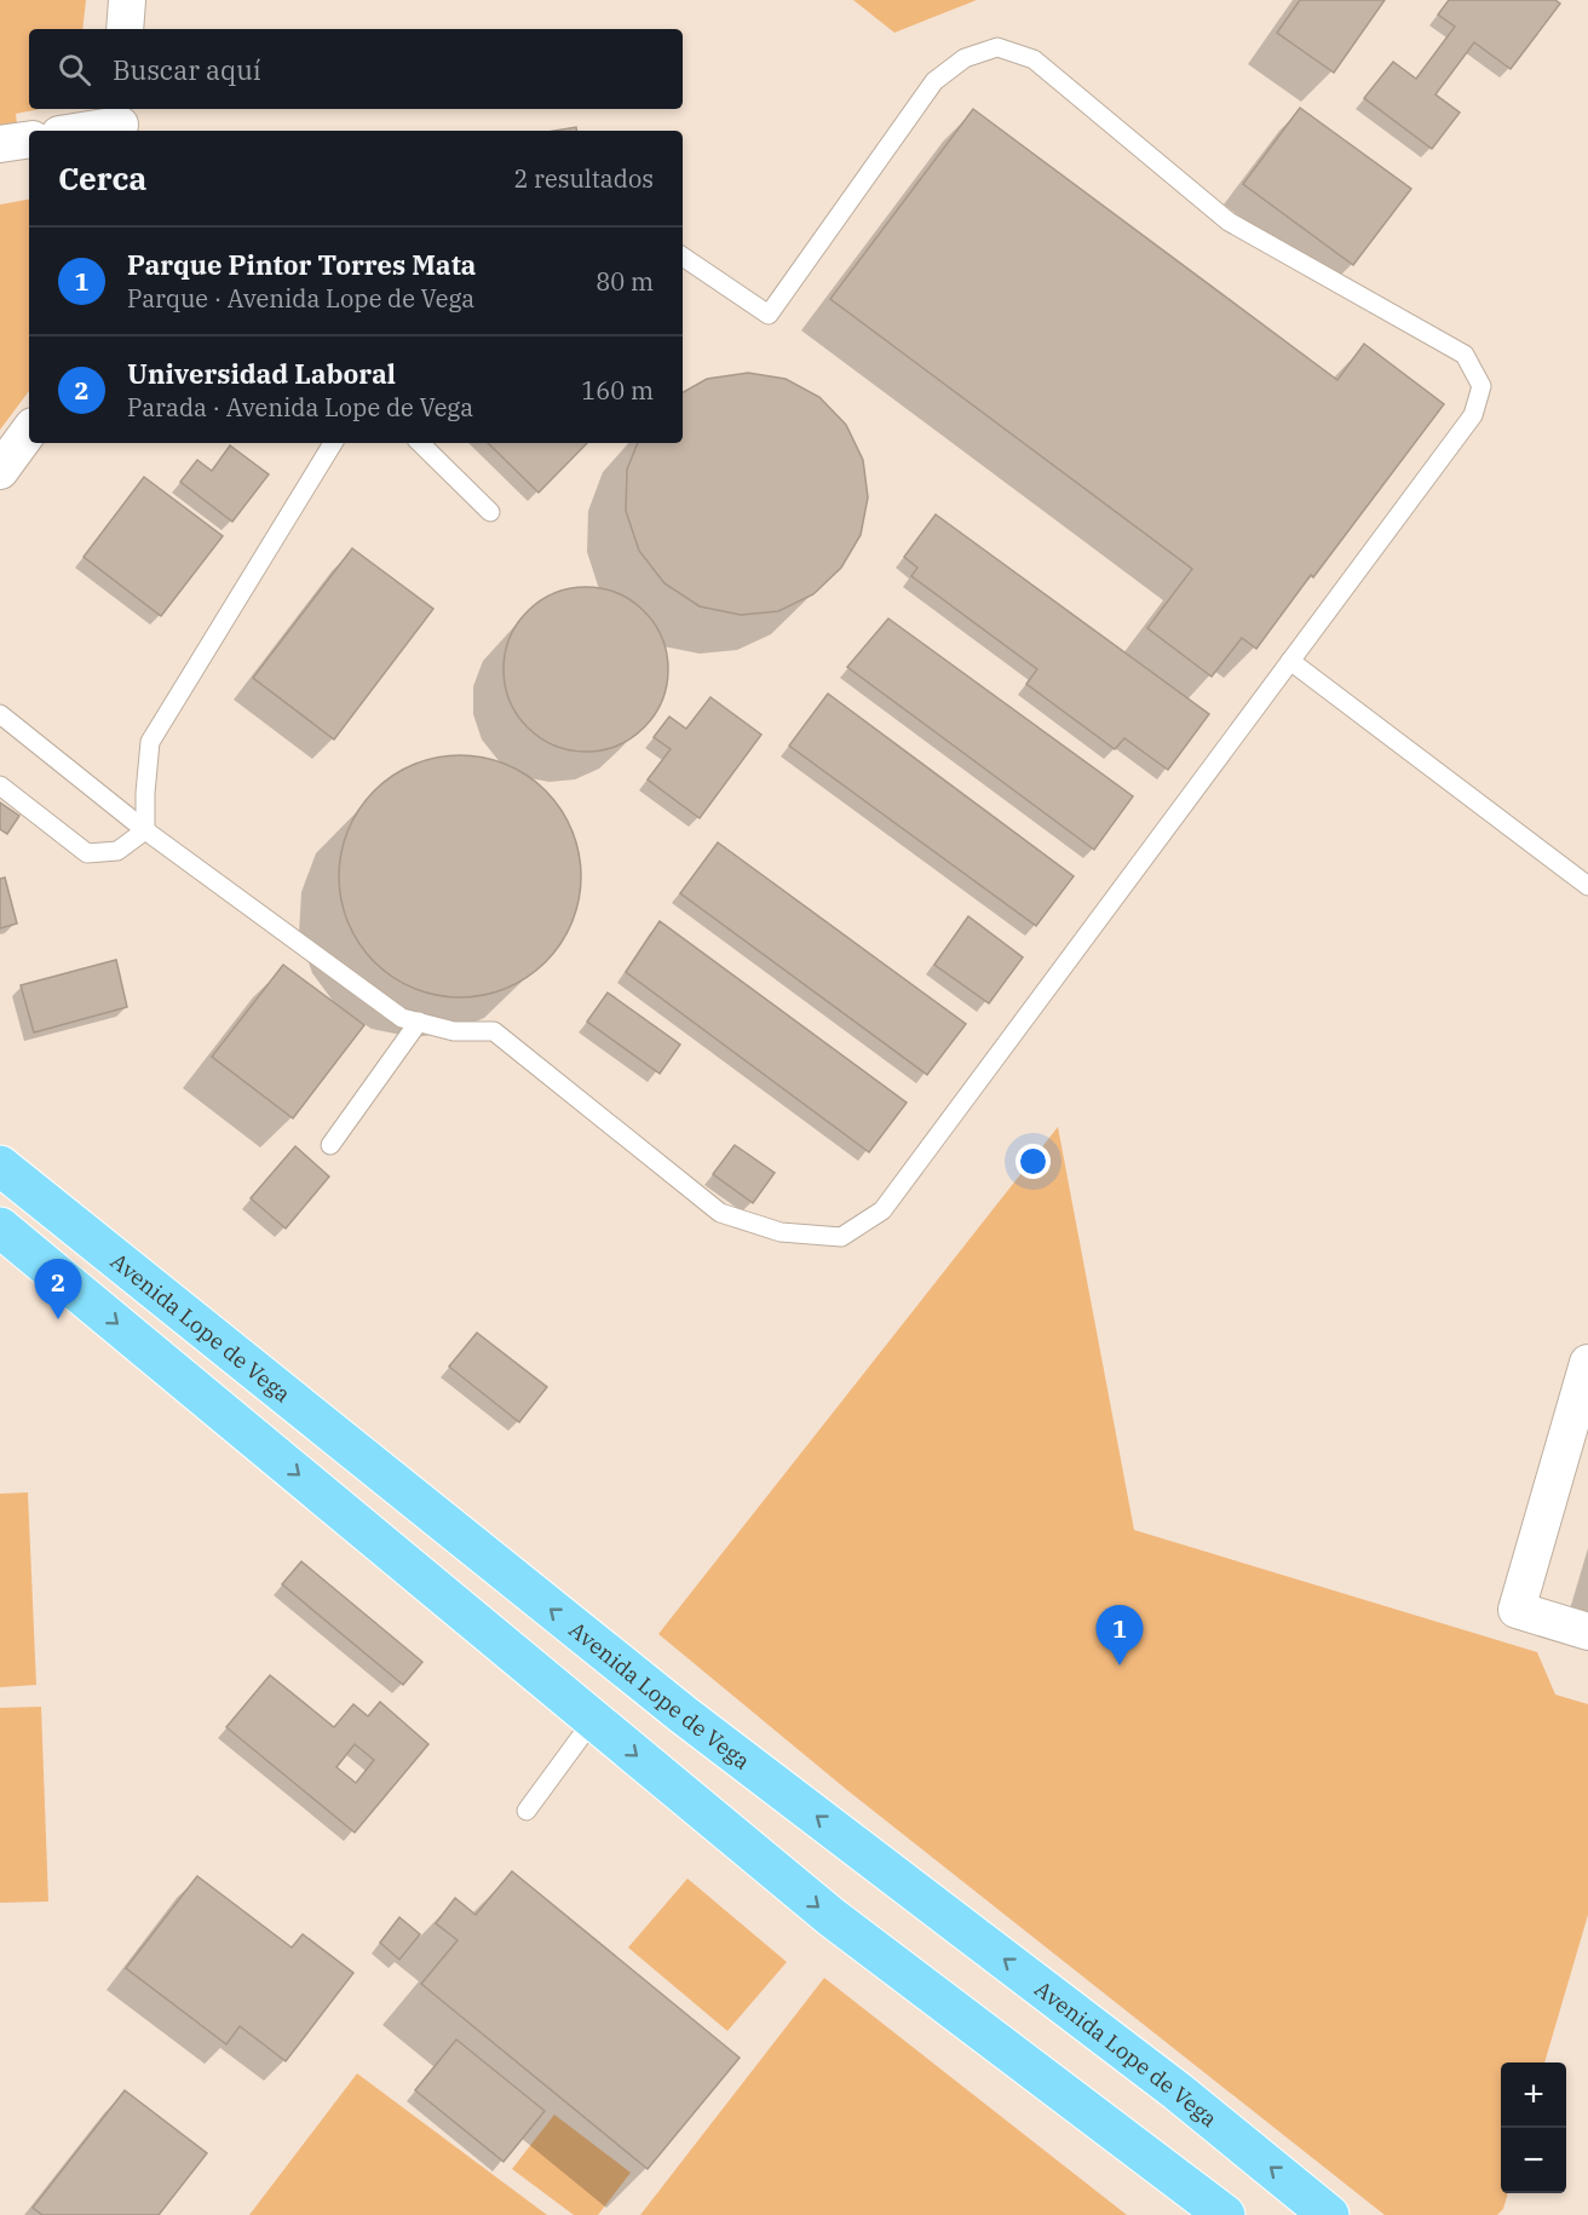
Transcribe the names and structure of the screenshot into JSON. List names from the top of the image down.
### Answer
{
  "streets": {
    "main road": ["Avenida Lope de Vega"]
  },
  "page": {
    "search": "Buscar aquí",
    "heading": ["Cerca", "2 resultados"],
    "list": [
      {
        "mark": "1",
        "name": "Parque Pintor Torres Mata",
        "note": "Parque · Avenida Lope de Vega",
        "value": "80 m"
      },
      {
        "mark": "2",
        "name": "Universidad Laboral",
        "note": "Parada · Avenida Lope de Vega",
        "value": "160 m"
      }
    ],
    "pins": ["2", "1"],
    "map_buttons": ["+", "−"]
  }
}
